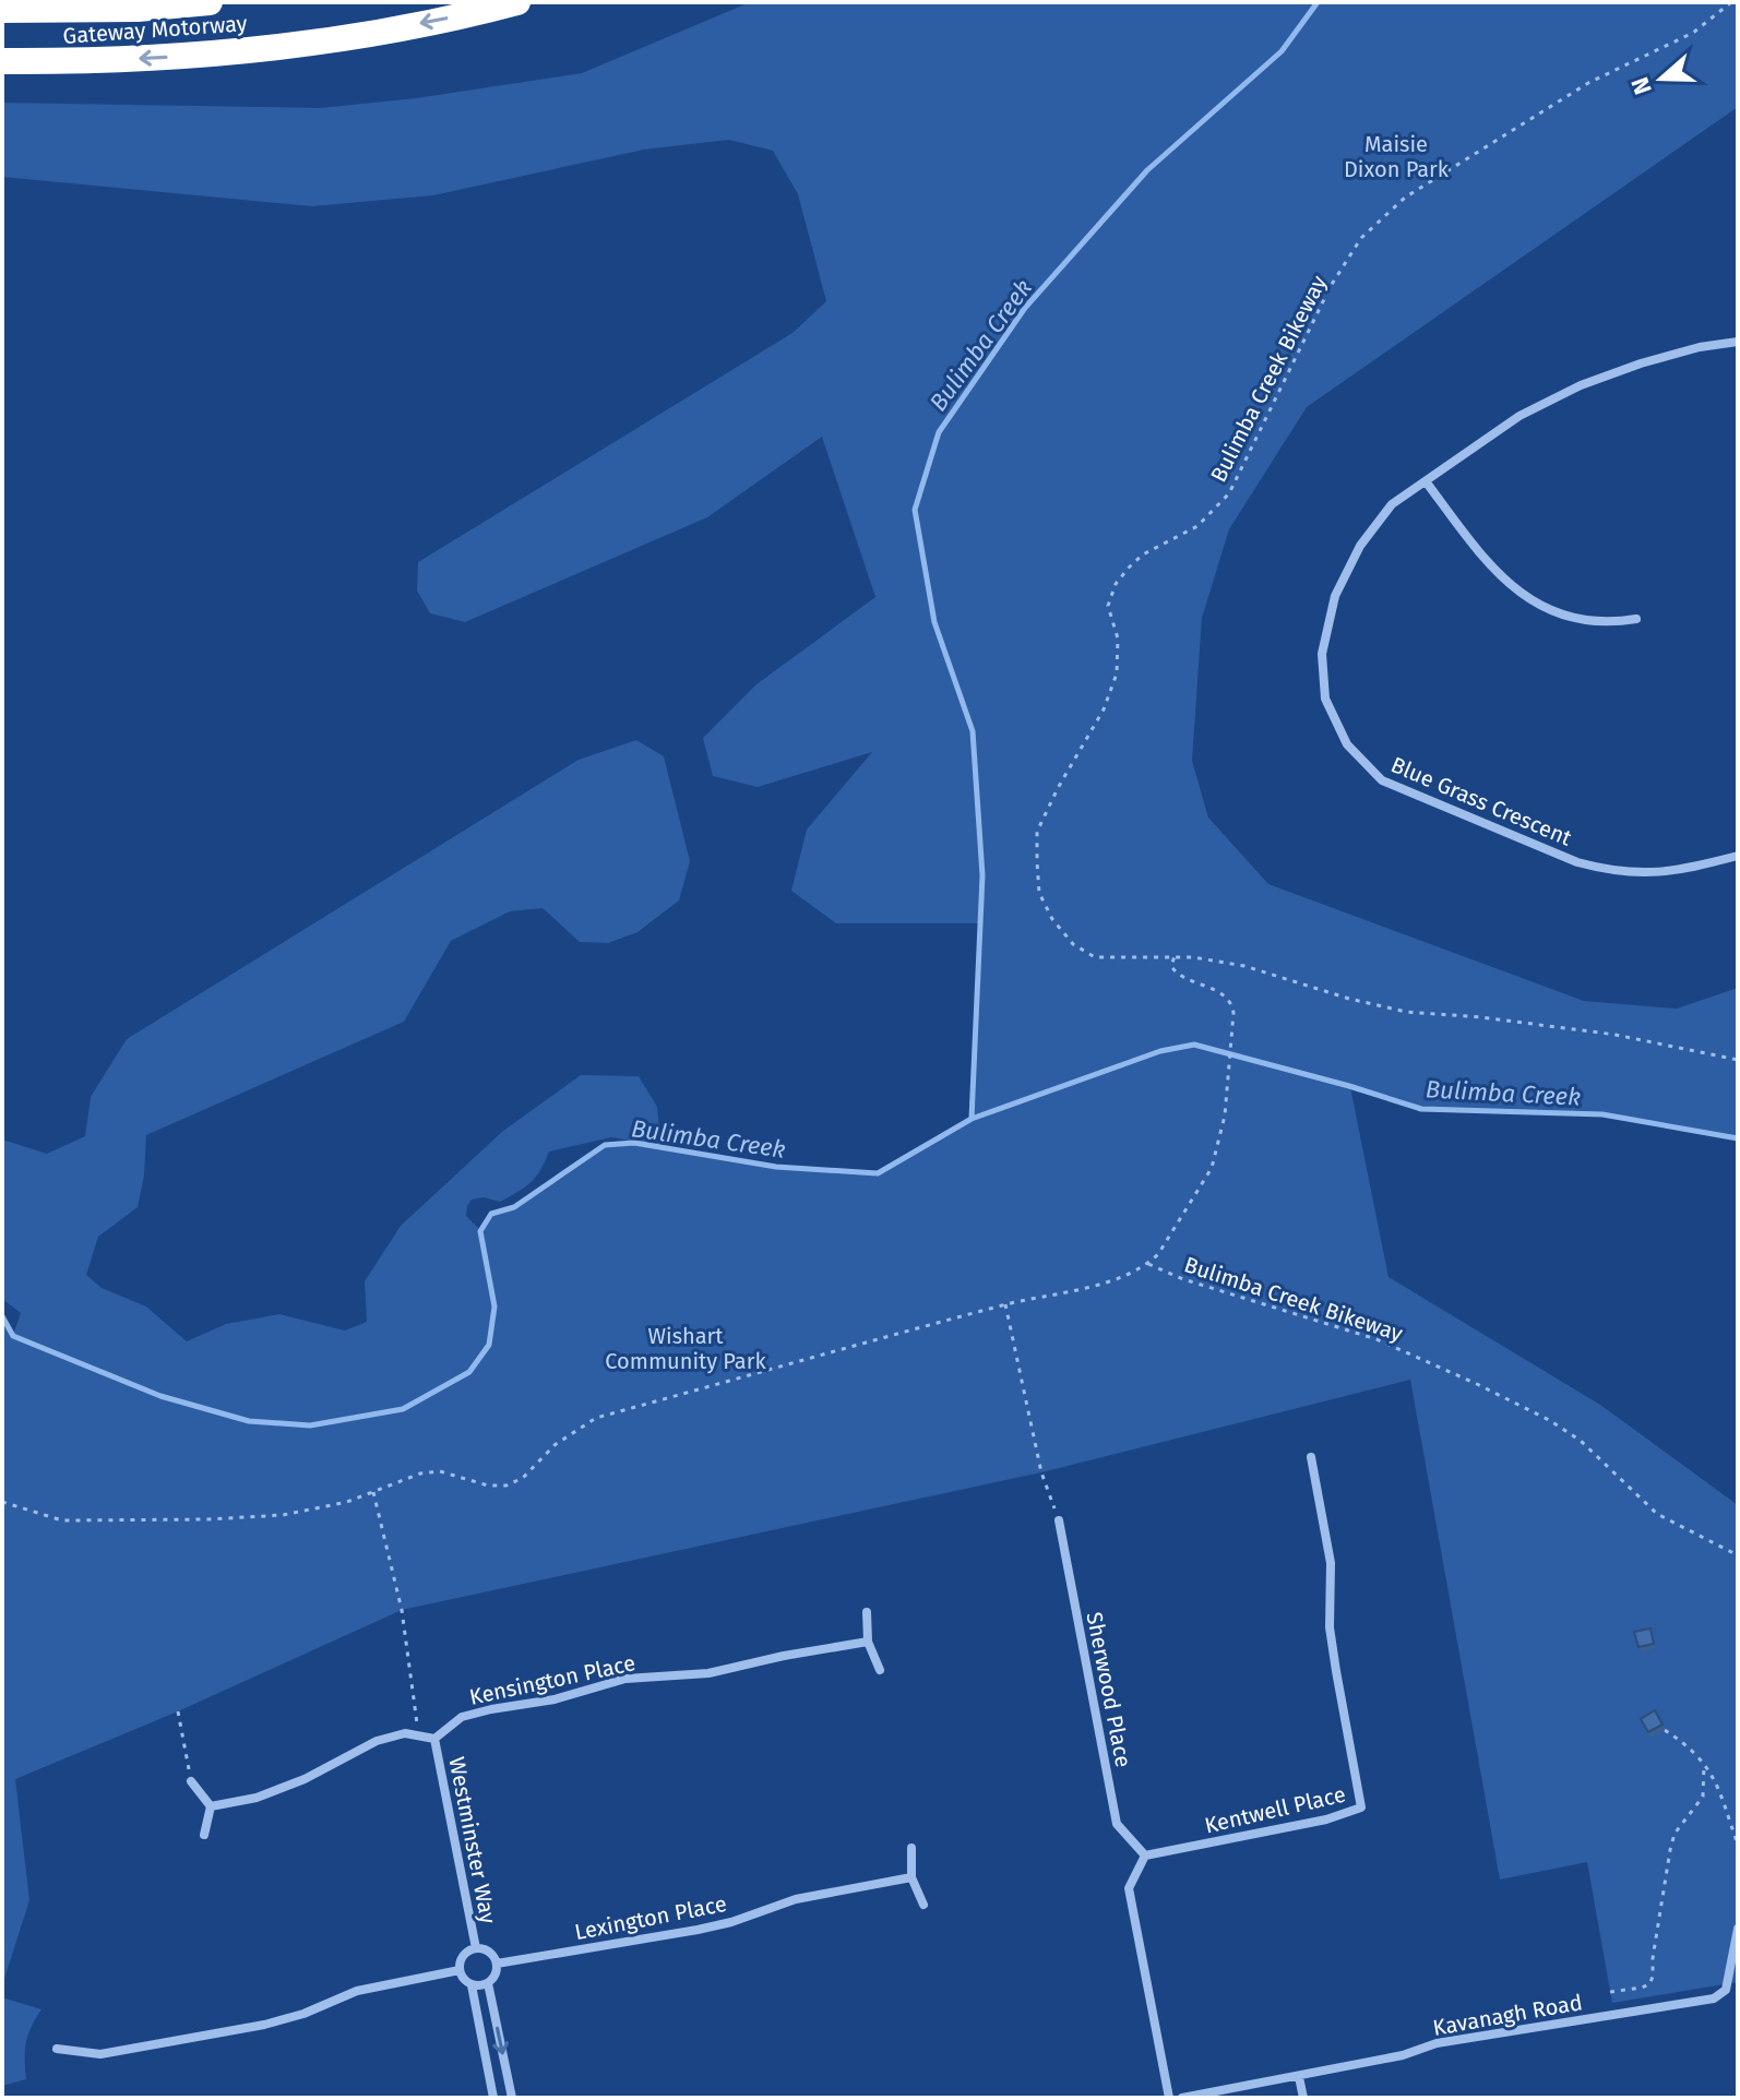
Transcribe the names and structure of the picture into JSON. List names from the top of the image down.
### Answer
{
  "streets": {
    "highway": ["Gateway Motorway"],
    "street": [
      "Blue Grass Crescent",
      "Kensington Place",
      "Sherwood Place",
      "Kentwell Place",
      "Westminster Way",
      "Lexington Place",
      "Kavanagh Road"
    ],
    "path": ["Bulimba Creek Bikeway"]
  },
  "crossings": [
    ["Kensington Place", "Westminster Way"],
    ["Sherwood Place", "Kentwell Place"],
    ["Westminster Way", "Lexington Place"]
  ],
  "water": ["Bulimba Creek"],
  "parks": ["Maisie Dixon Park", "Wishart Community Park"],
  "north": "left"
}
